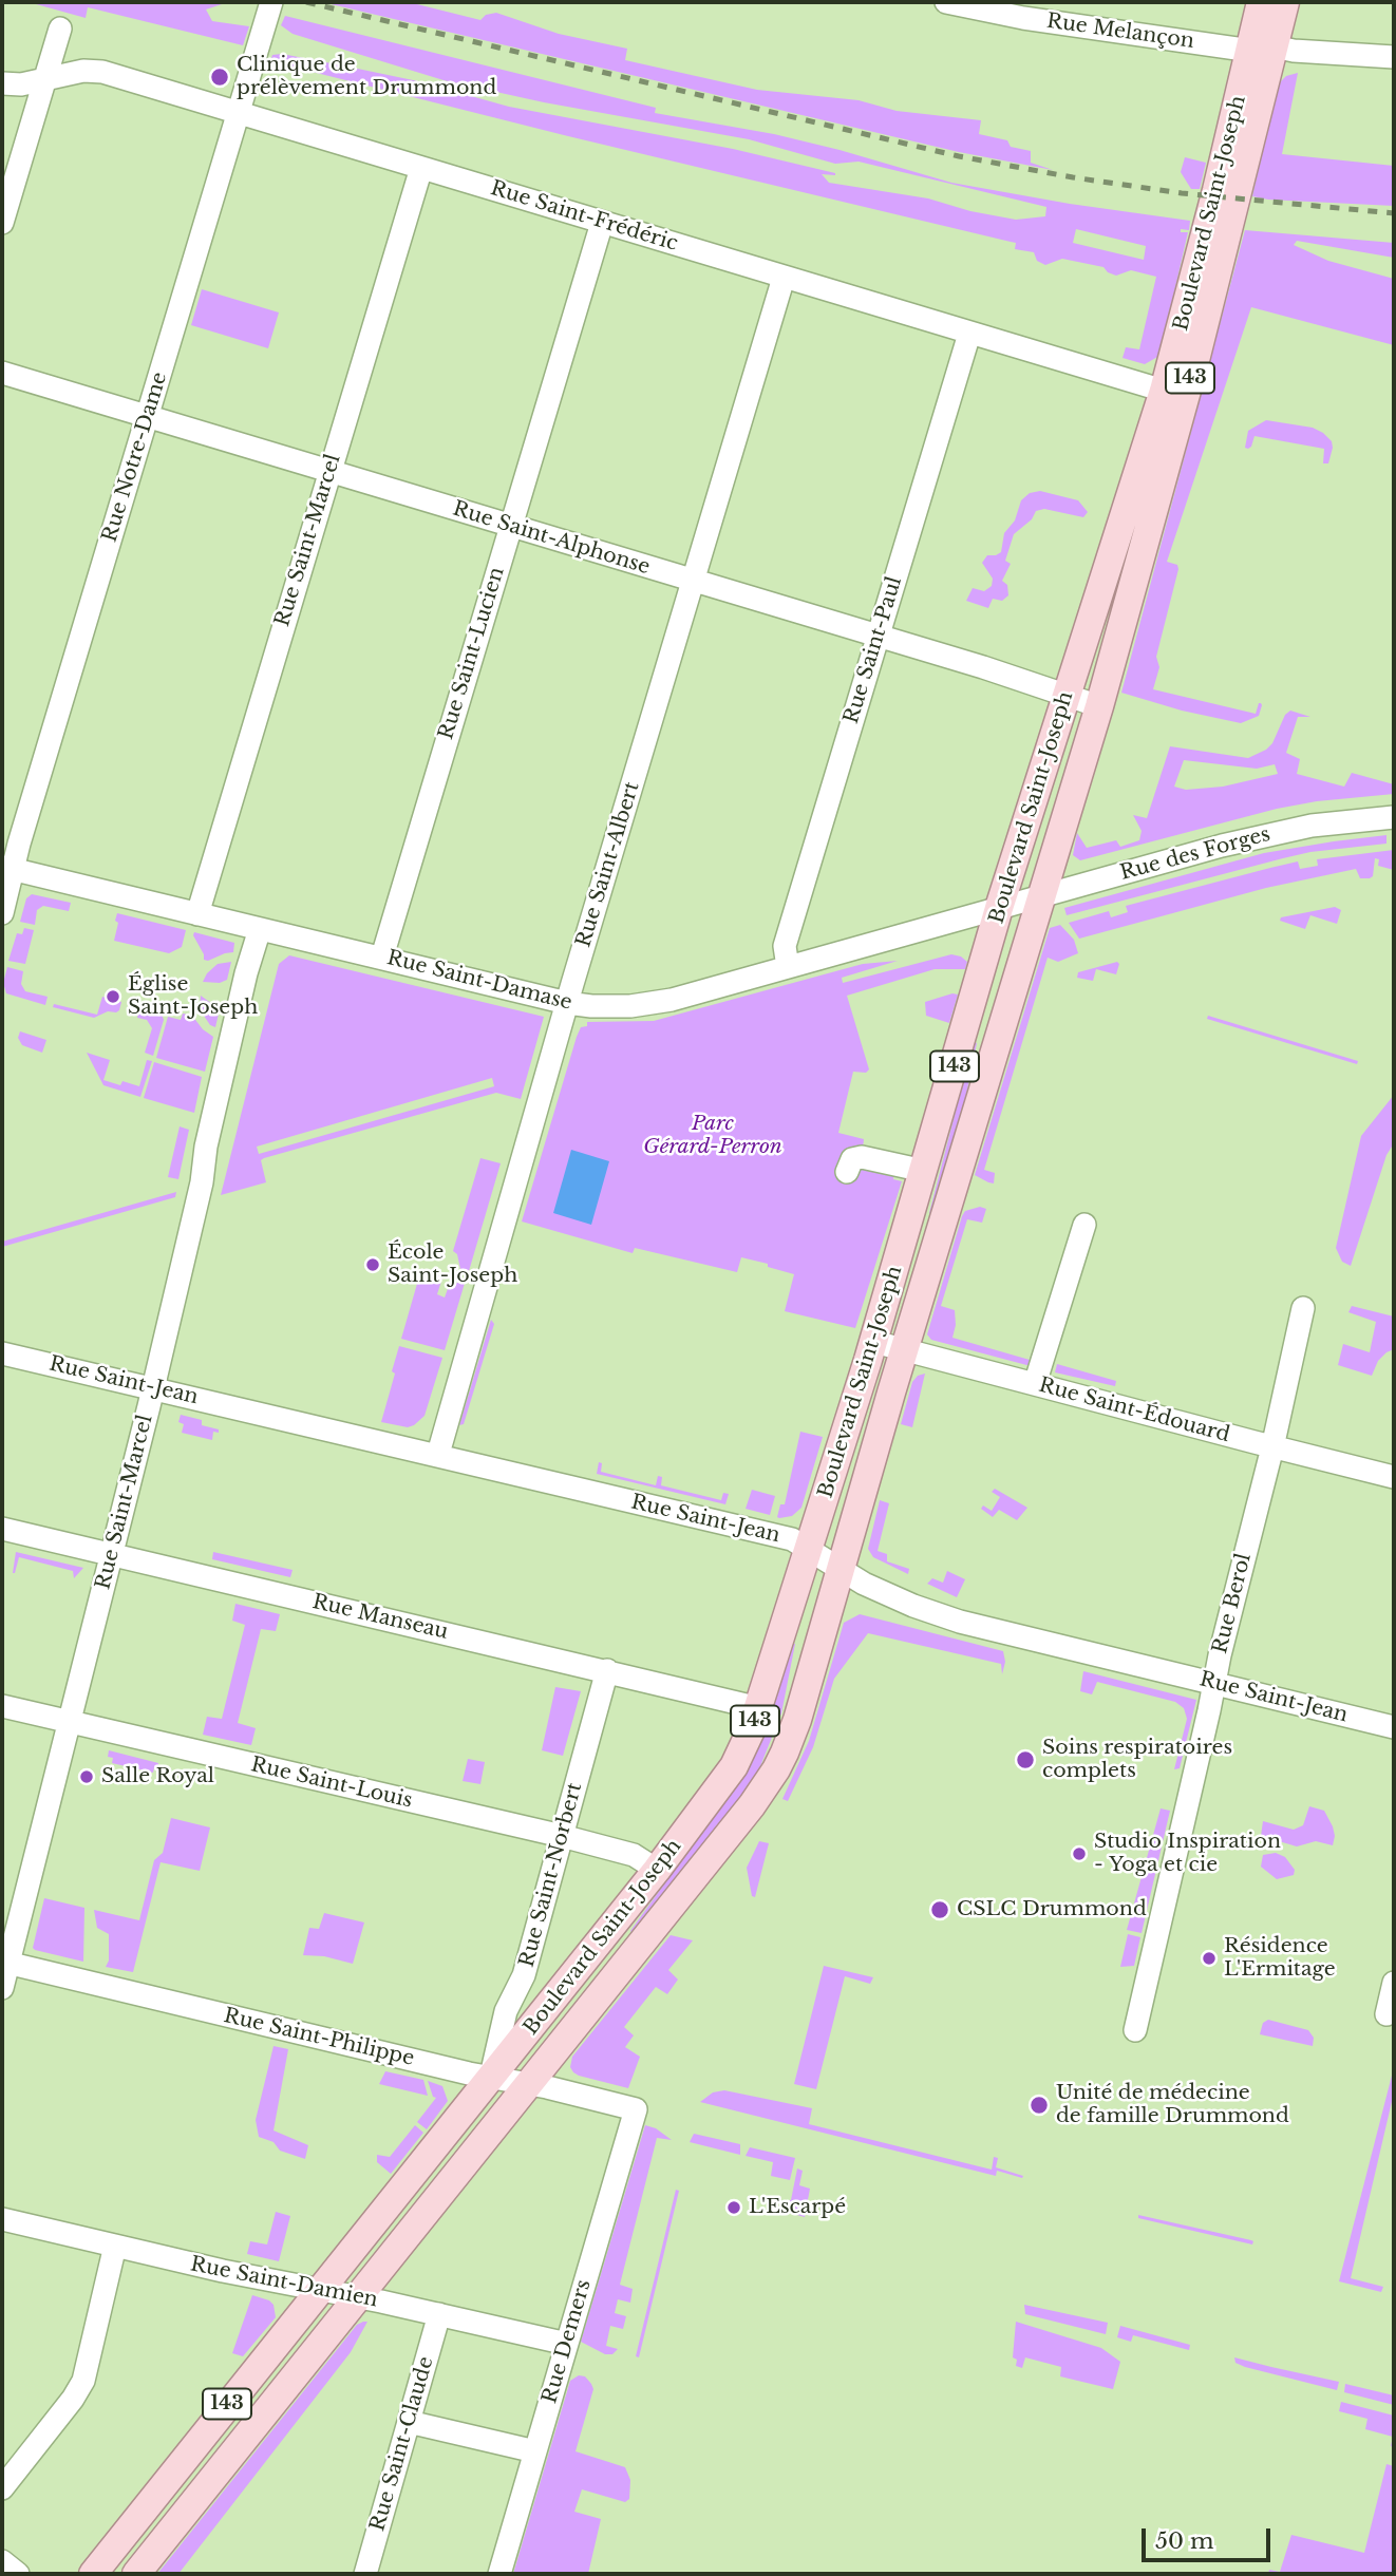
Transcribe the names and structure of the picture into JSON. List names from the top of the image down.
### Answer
{
  "streets": {
    "main road": ["Boulevard Saint-Joseph", "143"],
    "street": [
      "Rue Melançon",
      "Rue Saint-Frédéric",
      "Rue Notre-Dame",
      "Rue Saint-Alphonse",
      "Rue Saint-Marcel",
      "Rue Saint-Paul",
      "Rue Saint-Lucien",
      "Rue des Forges",
      "Rue Saint-Albert",
      "Rue Saint-Damase",
      "Rue Saint-Jean",
      "Rue Saint-Édouard",
      "Rue Berol",
      "Rue Manseau",
      "Rue Saint-Louis",
      "Rue Saint-Norbert",
      "Rue Saint-Philippe",
      "Rue Saint-Damien",
      "Rue Demers",
      "Rue Saint-Claude"
    ]
  },
  "crossings": [
    ["Rue Melançon", "Boulevard Saint-Joseph"],
    ["Boulevard Saint-Joseph", "Rue Saint-Frédéric"],
    ["Boulevard Saint-Joseph", "Rue Saint-Alphonse"],
    ["Boulevard Saint-Joseph", "Rue des Forges"],
    ["Boulevard Saint-Joseph", "Rue Saint-Damase"],
    ["Boulevard Saint-Joseph", "Rue Saint-Jean"],
    ["Boulevard Saint-Joseph", "Rue Saint-Édouard"],
    ["Boulevard Saint-Joseph", "Rue Manseau"],
    ["Boulevard Saint-Joseph", "Rue Saint-Louis"],
    ["Boulevard Saint-Joseph", "Rue Saint-Norbert"],
    ["Boulevard Saint-Joseph", "Rue Saint-Philippe"],
    ["Boulevard Saint-Joseph", "Rue Saint-Damien"],
    ["Rue Saint-Frédéric", "Rue Notre-Dame"],
    ["Rue Saint-Frédéric", "Rue Saint-Marcel"],
    ["Rue Saint-Frédéric", "Rue Saint-Paul"],
    ["Rue Saint-Frédéric", "Rue Saint-Lucien"],
    ["Rue Saint-Frédéric", "Rue Saint-Albert"],
    ["Rue Notre-Dame", "Rue Saint-Alphonse"],
    ["Rue Notre-Dame", "Rue Saint-Damase"],
    ["Rue Saint-Alphonse", "Rue Saint-Marcel"],
    ["Rue Saint-Alphonse", "Rue Saint-Paul"],
    ["Rue Saint-Alphonse", "Rue Saint-Lucien"],
    ["Rue Saint-Alphonse", "Rue Saint-Albert"],
    ["Rue Saint-Marcel", "Rue Saint-Damase"],
    ["Rue Saint-Marcel", "Rue Saint-Jean"],
    ["Rue Saint-Marcel", "Rue Manseau"],
    ["Rue Saint-Marcel", "Rue Saint-Louis"],
    ["Rue Saint-Marcel", "Rue Saint-Philippe"],
    ["Rue Saint-Paul", "Rue Saint-Damase"],
    ["Rue Saint-Lucien", "Rue Saint-Damase"],
    ["Rue des Forges", "Rue Saint-Damase"],
    ["Rue Saint-Albert", "Rue Saint-Damase"],
    ["Rue Saint-Albert", "Rue Saint-Jean"],
    ["Rue Saint-Jean", "Rue Berol"],
    ["Rue Saint-Édouard", "Rue Berol"],
    ["Rue Manseau", "Rue Saint-Norbert"],
    ["Rue Saint-Louis", "Rue Saint-Norbert"],
    ["Rue Saint-Norbert", "Rue Saint-Philippe"],
    ["Rue Saint-Philippe", "Rue Demers"],
    ["Rue Saint-Damien", "Rue Demers"],
    ["Rue Saint-Damien", "Rue Saint-Claude"]
  ],
  "parks": ["Parc Gérard-Perron"],
  "places": [
    "Clinique de prélèvement Drummond",
    "Église Saint-Joseph",
    "École Saint-Joseph",
    "Soins respiratoires complets",
    "Salle Royal",
    "Studio Inspiration - Yoga et cie",
    "CSLC Drummond",
    "Résidence L'Ermitage",
    "Unité de médecine de famille Drummond",
    "L'Escarpé"
  ],
  "scale_bar": "50 m"
}
